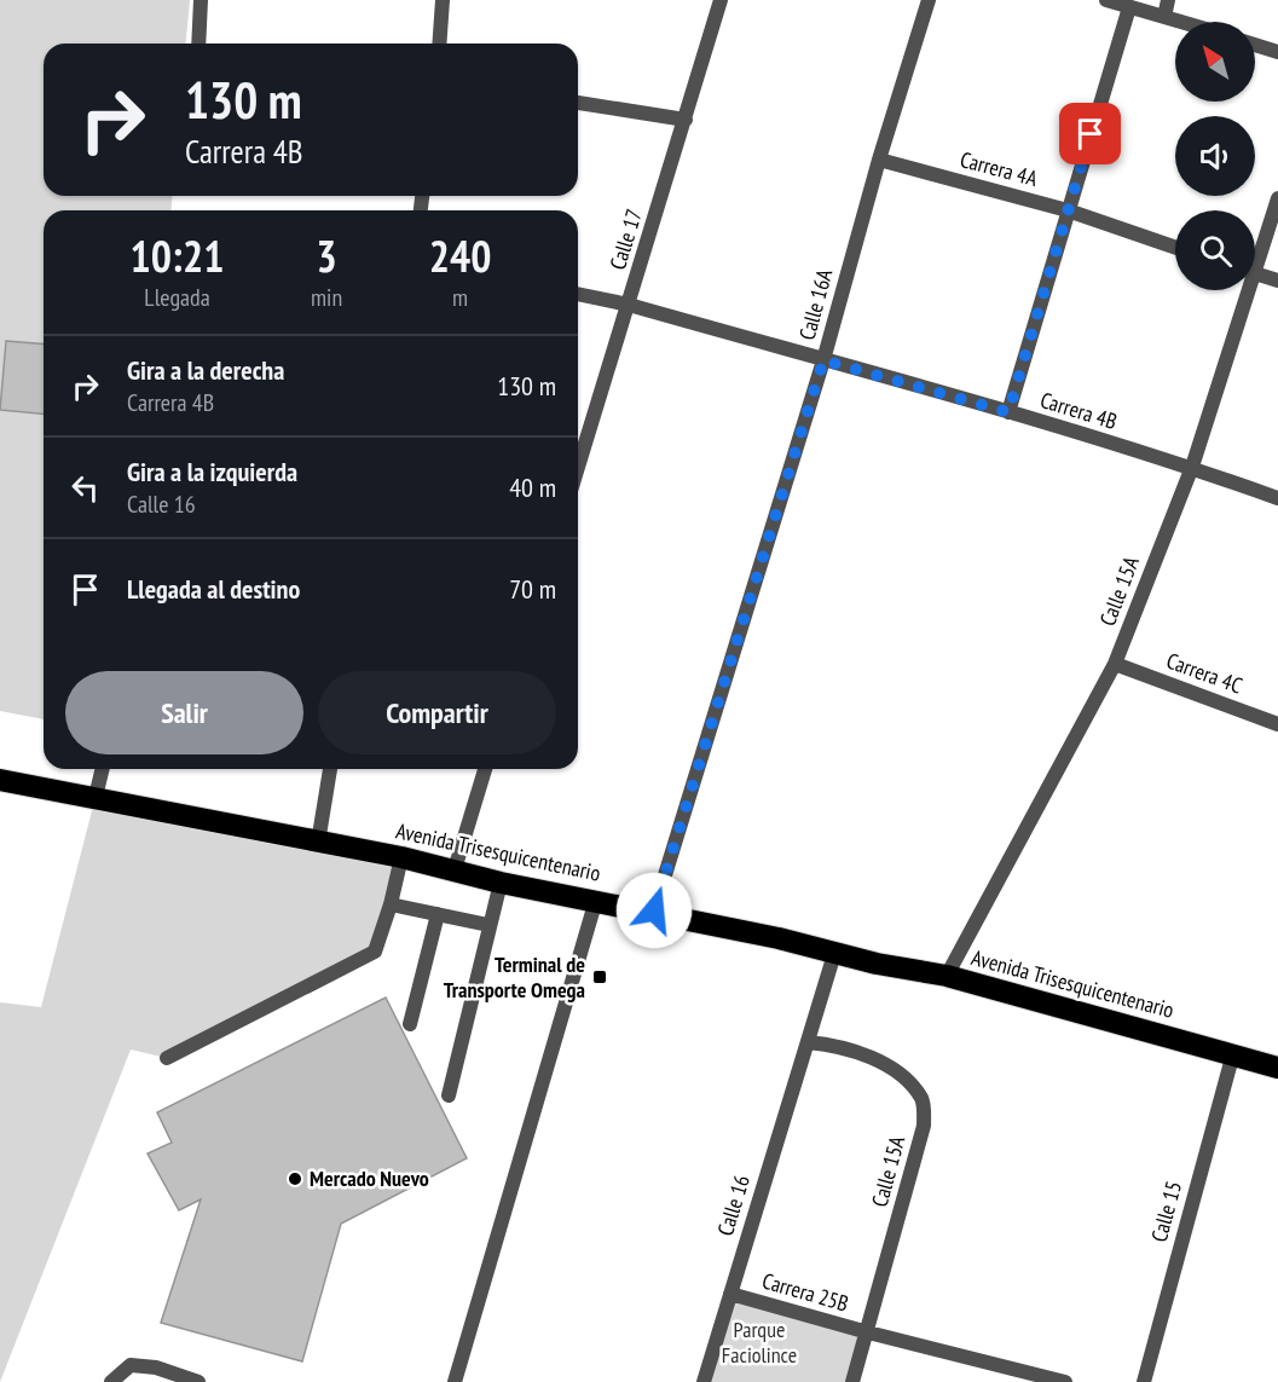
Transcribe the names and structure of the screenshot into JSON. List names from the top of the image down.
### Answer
{
  "streets": {
    "highway": ["Avenida Trisesquicentenario"],
    "street": [
      "Carrera 4A",
      "Calle 17",
      "Calle 16A",
      "Carrera 4B",
      "Calle 15A",
      "Carrera 4C",
      "Calle 16",
      "Calle 15",
      "Carrera 25B"
    ]
  },
  "crossings": [
    ["Carrera 4A", "Calle 16A"],
    ["Calle 17", "Carrera 4B"],
    ["Calle 16A", "Carrera 4B"],
    ["Calle 16A", "Avenida Trisesquicentenario"],
    ["Carrera 4B", "Calle 15A"],
    ["Calle 15A", "Carrera 4C"],
    ["Calle 15A", "Avenida Trisesquicentenario"],
    ["Calle 15A", "Calle 16"],
    ["Calle 15A", "Carrera 25B"],
    ["Avenida Trisesquicentenario", "Calle 16"],
    ["Avenida Trisesquicentenario", "Calle 15"],
    ["Calle 16", "Carrera 25B"]
  ],
  "parks": ["Parque Faciolince"],
  "places": {
    "transit": ["Terminal de Transporte Omega"],
    "other": ["Mercado Nuevo"]
  },
  "north": "top left",
  "page": {
    "turn": ["130 m", "Carrera 4B"],
    "eta": [
      "10:21",
      "Llegada",
      "3",
      "min",
      "240",
      "m"
    ],
    "list": [
      {
        "name": "Gira a la derecha",
        "note": "Carrera 4B",
        "value": "130 m"
      },
      {
        "name": "Gira a la izquierda",
        "note": "Calle 16",
        "value": "40 m"
      },
      {
        "name": "Llegada al destino",
        "value": "70 m"
      }
    ],
    "buttons": ["Salir", "Compartir"]
  }
}
